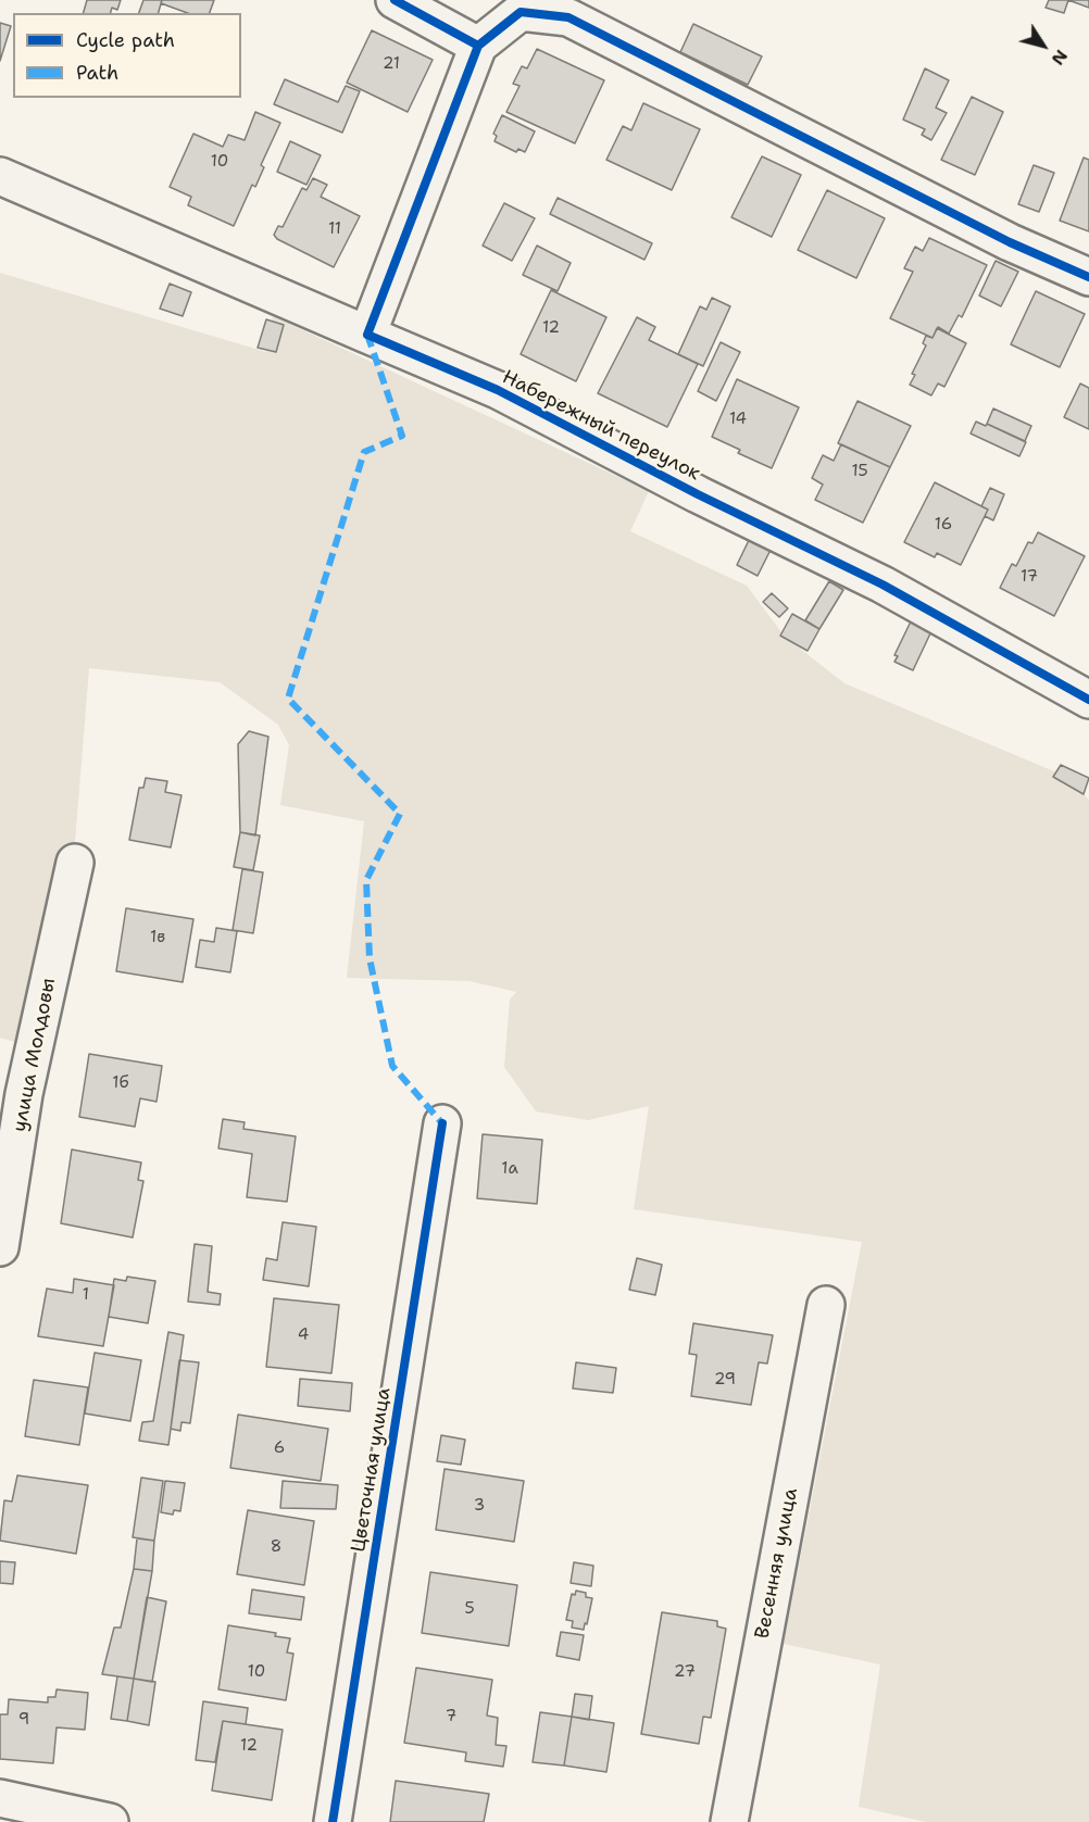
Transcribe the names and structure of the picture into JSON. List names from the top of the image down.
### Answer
{
  "streets": {
    "street": [
      "Набережный переулок",
      "улица Молдовы",
      "Цветочная улица",
      "Весенняя улица"
    ]
  },
  "house_numbers": [
    "21",
    "10",
    "11",
    "12",
    "14",
    "15",
    "16",
    "17",
    "1в",
    "1б",
    "1а",
    "1",
    "4",
    "29",
    "6",
    "3",
    "8",
    "5",
    "10",
    "27",
    "7",
    "9",
    "12"
  ],
  "legend": ["Cycle path", "Path"],
  "north": "bottom right"
}
